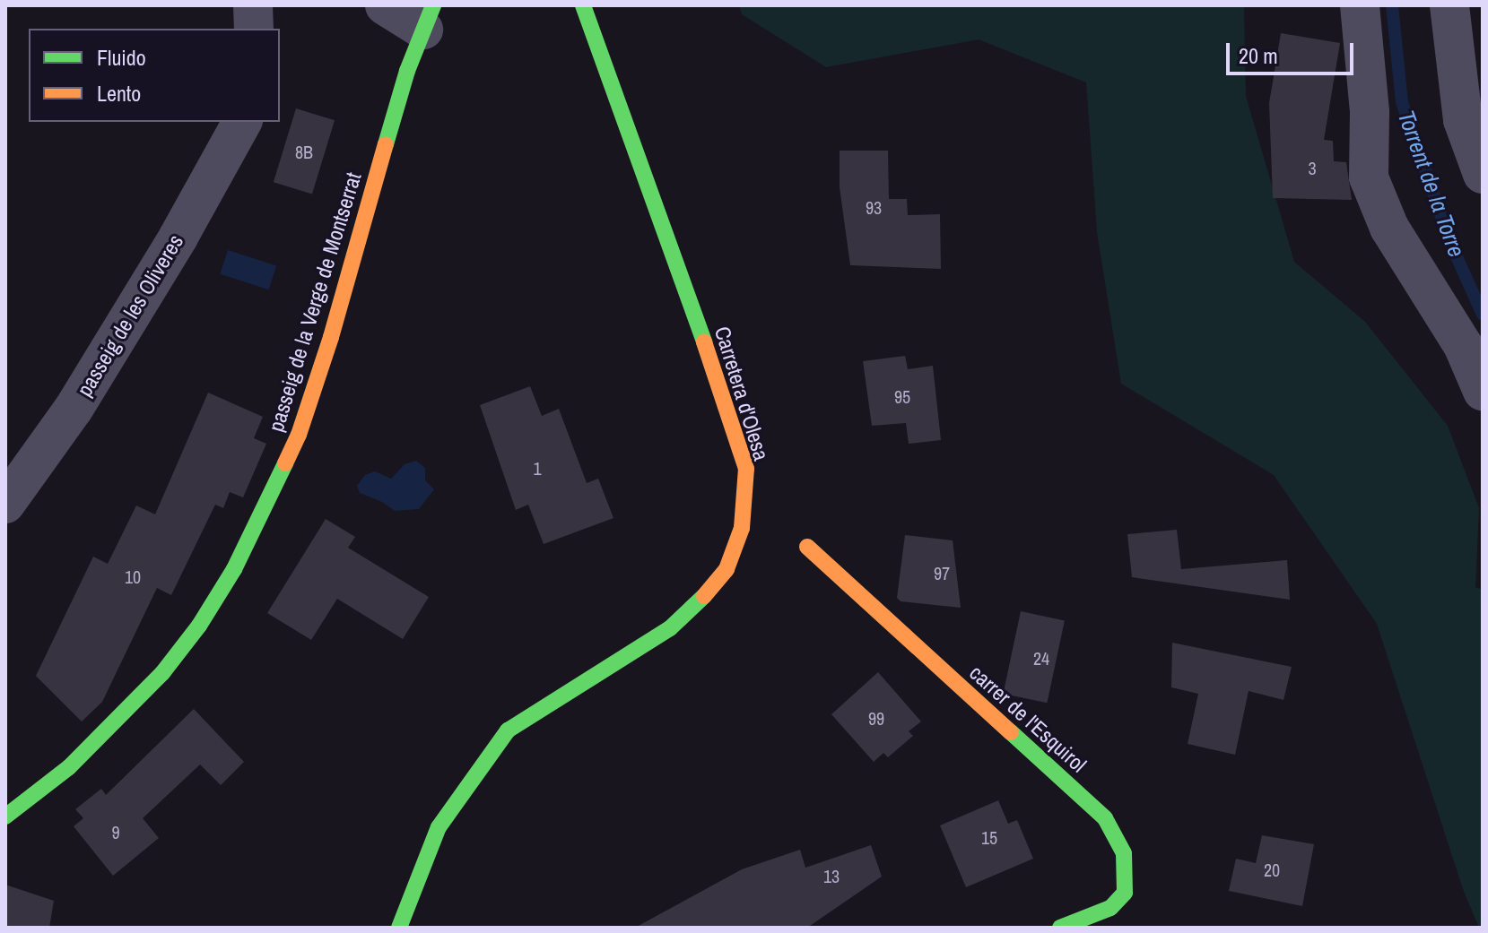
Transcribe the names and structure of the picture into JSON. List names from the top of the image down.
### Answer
{
  "streets": {
    "street": [
      "passeig de la Verge de Montserrat",
      "passeig de les Oliveres",
      "Carretera d'Olesa",
      "carrer de l'Esquirol"
    ]
  },
  "water": ["Torrent de la Torre"],
  "house_numbers": [
    "8B",
    "3",
    "93",
    "95",
    "1",
    "97",
    "10",
    "24",
    "99",
    "9",
    "15",
    "20",
    "13"
  ],
  "legend": ["Fluido", "Lento"],
  "scale_bar": "20 m"
}
